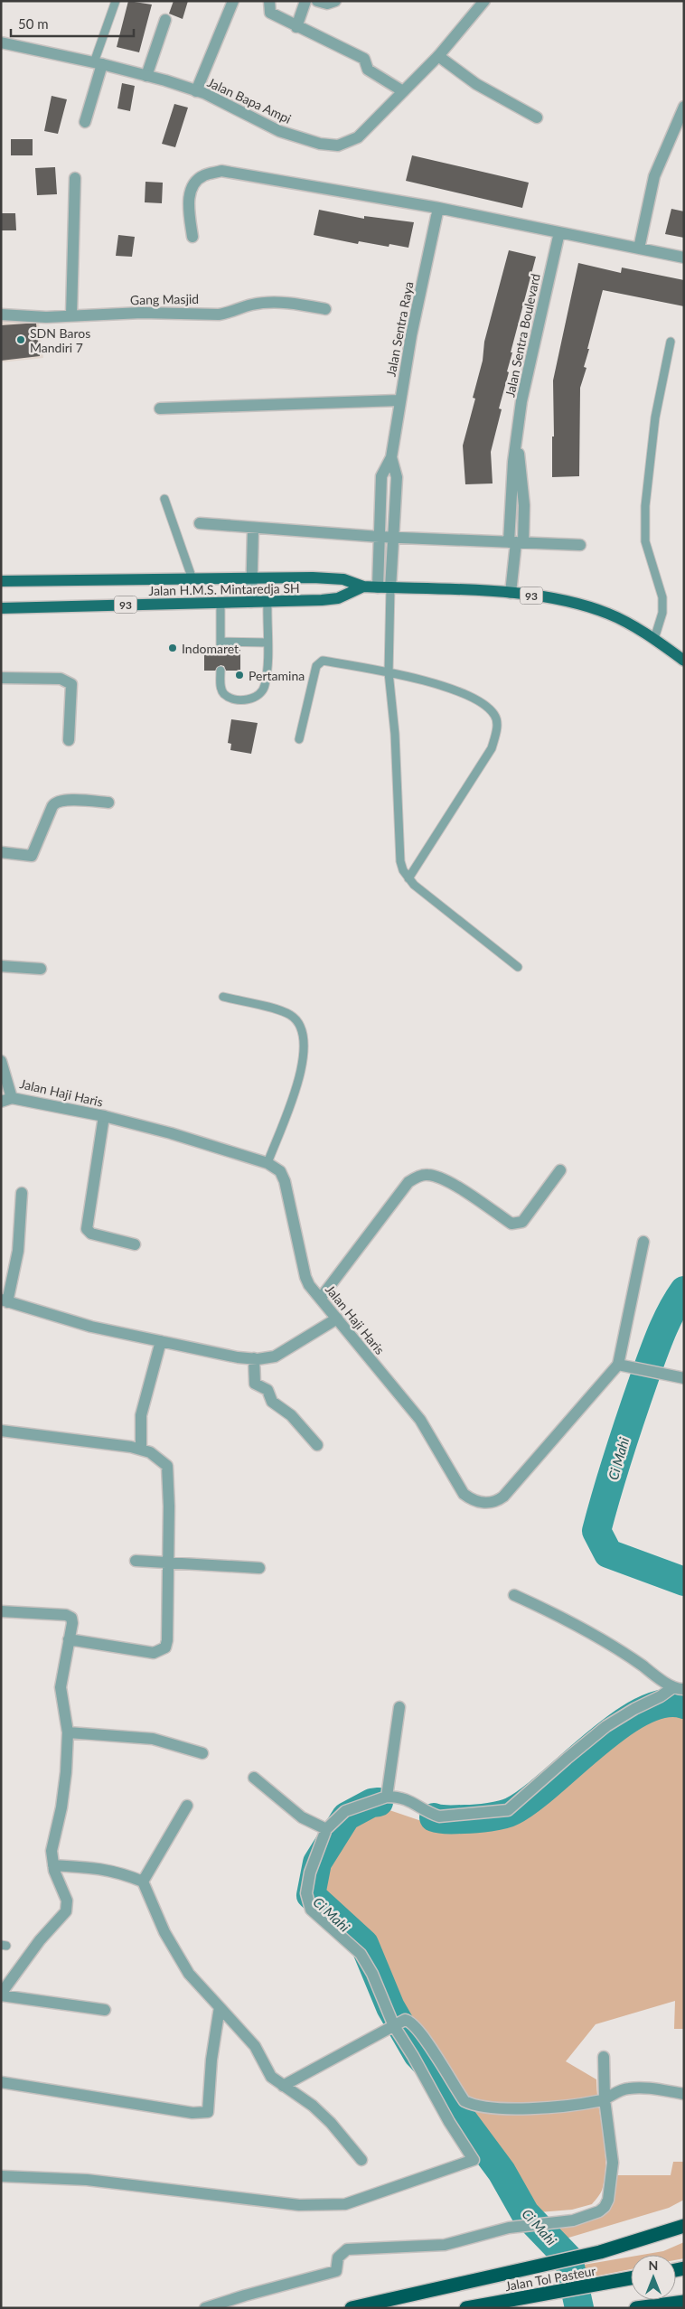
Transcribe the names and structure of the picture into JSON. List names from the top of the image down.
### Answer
{
  "streets": {
    "highway": ["Jalan Tol Pasteur"],
    "main road": ["Jalan H.M.S. Mintaredja SH", "93"],
    "street": [
      "Jalan Bapa Ampi",
      "Gang Masjid",
      "Jalan Sentra Raya",
      "Jalan Sentra Boulevard",
      "Jalan Haji Haris"
    ]
  },
  "crossings": [
    ["Jalan Sentra Raya", "Jalan H.M.S. Mintaredja SH"],
    ["Jalan Sentra Boulevard", "Jalan H.M.S. Mintaredja SH"]
  ],
  "water": ["Ci Mahi"],
  "places": ["SDN Baros Mandiri 7", "Indomaret", "Pertamina"],
  "scale_bar": "50 m",
  "north": "top"
}
